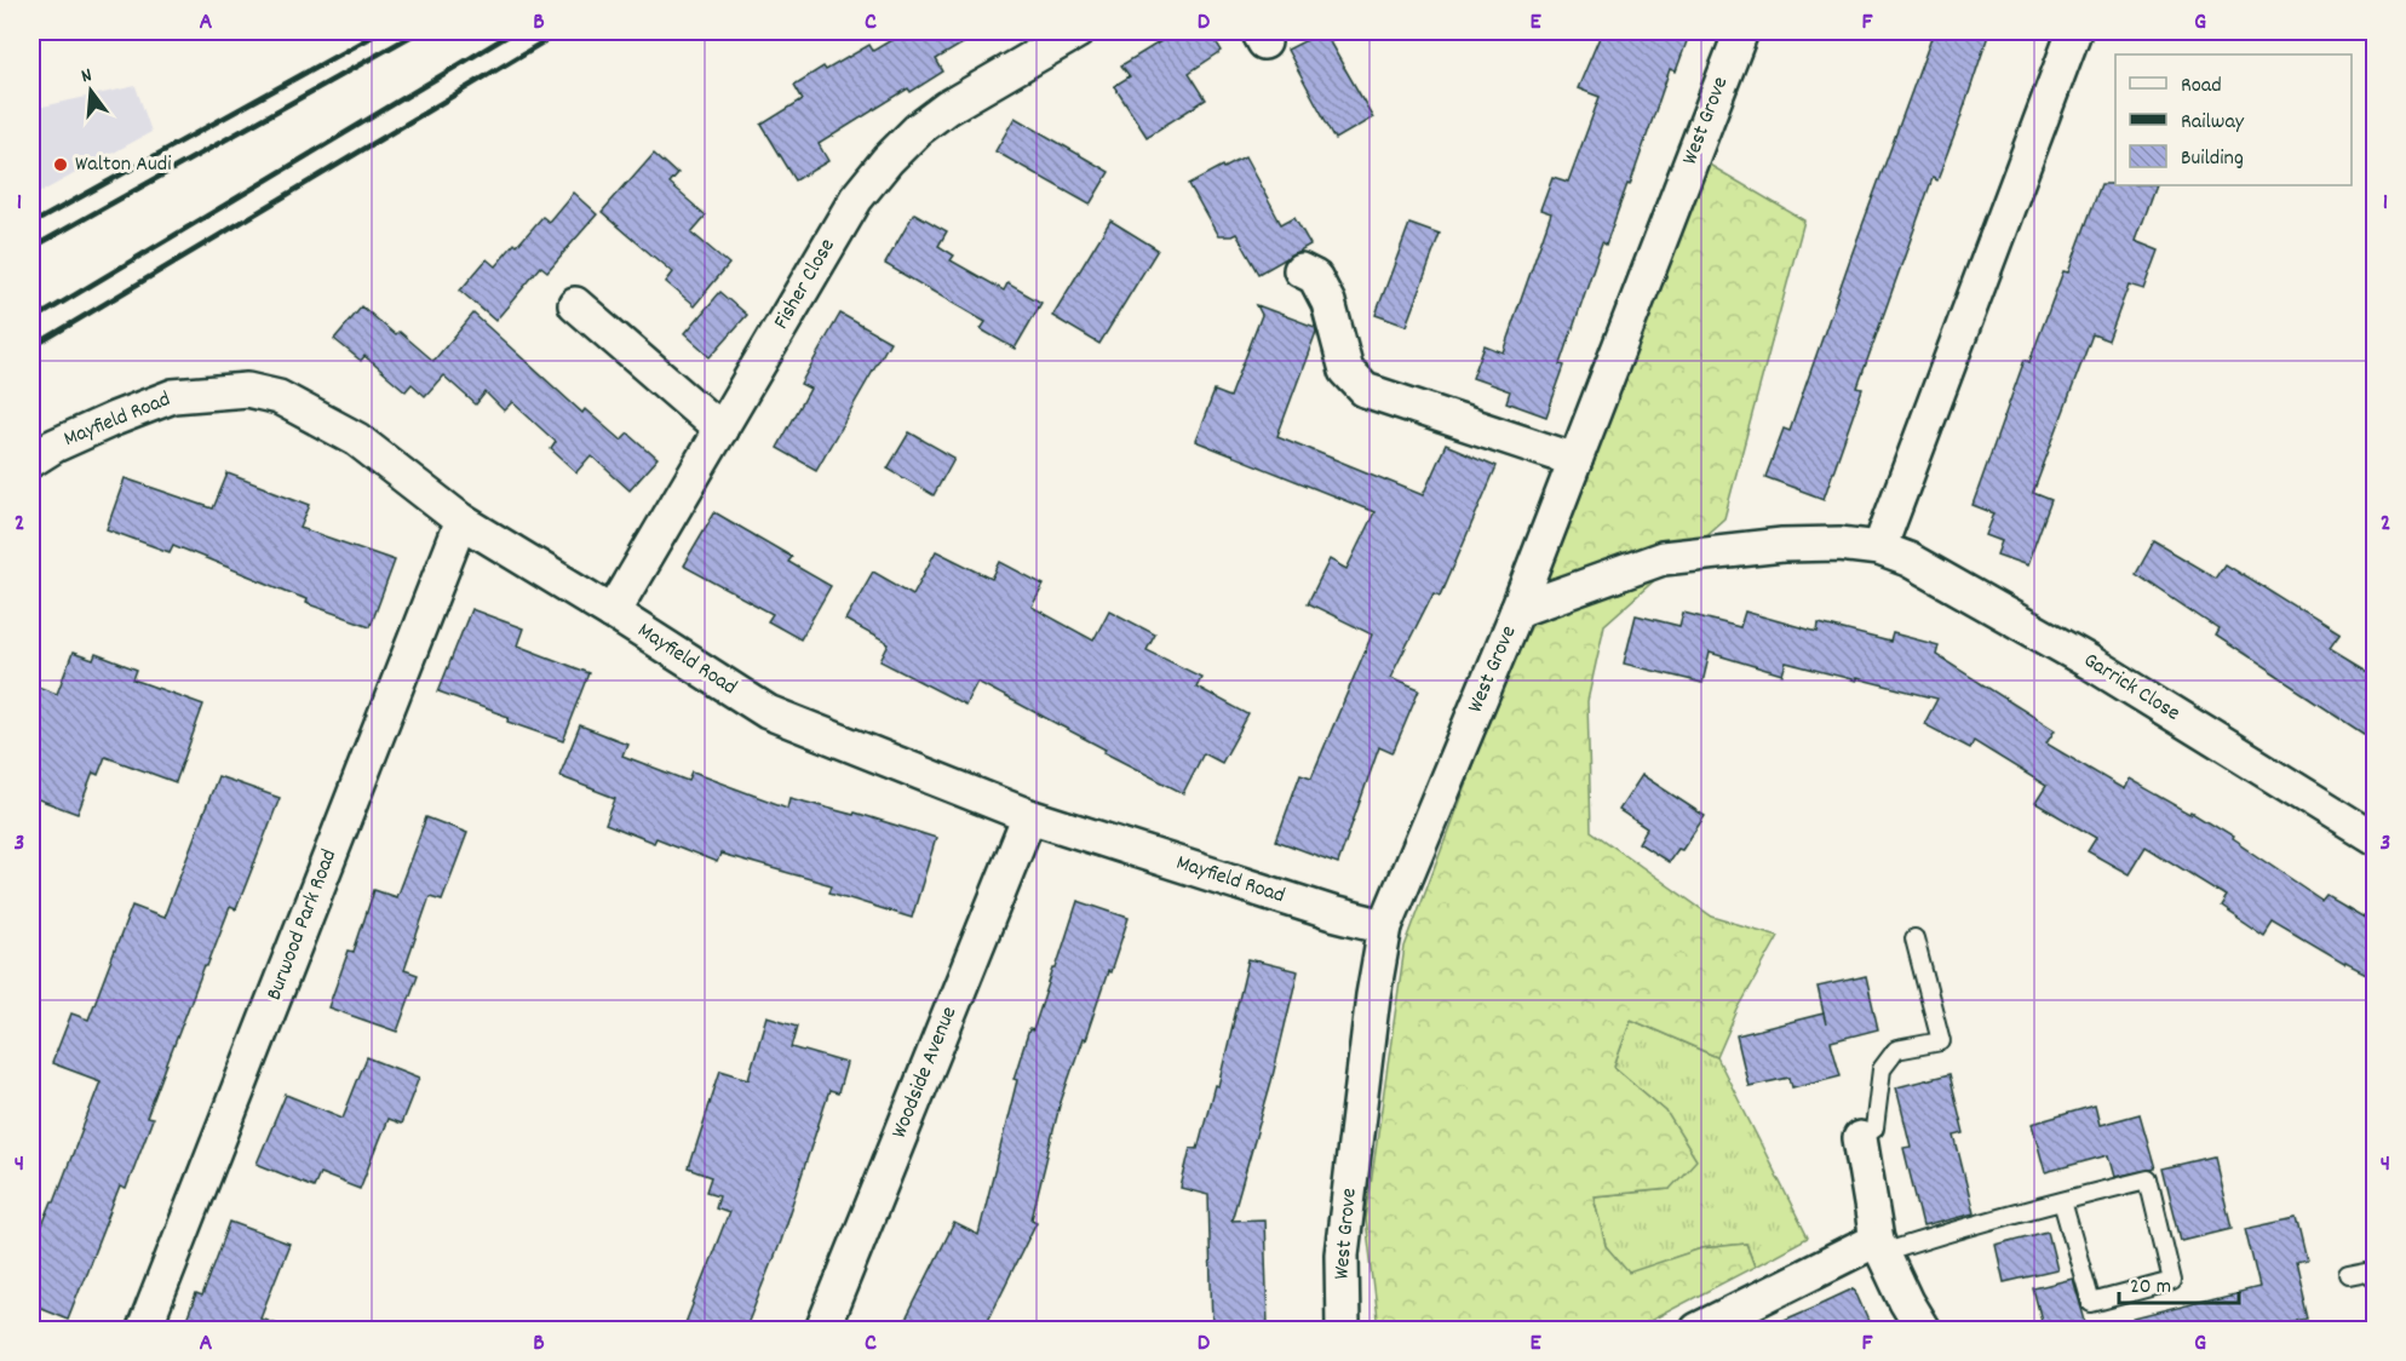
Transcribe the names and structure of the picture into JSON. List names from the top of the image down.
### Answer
{
  "streets": {
    "street": [
      "West Grove",
      "Fisher Close",
      "Mayfield Road",
      "Garrick Close",
      "Burwood Park Road",
      "Woodside Avenue"
    ]
  },
  "crossings": [
    ["West Grove", "Mayfield Road"],
    ["West Grove", "Garrick Close"],
    ["Fisher Close", "Mayfield Road"],
    ["Mayfield Road", "Burwood Park Road"],
    ["Mayfield Road", "Woodside Avenue"]
  ],
  "places": ["Walton Audi"],
  "legend": ["Road", "Railway", "Building"],
  "scale_bar": "20 m",
  "north": "top",
  "grid": {
    "columns": [
      "A",
      "B",
      "C",
      "D",
      "E",
      "F",
      "G"
    ],
    "rows": [
      "1",
      "2",
      "3",
      "4"
    ]
  }
}
